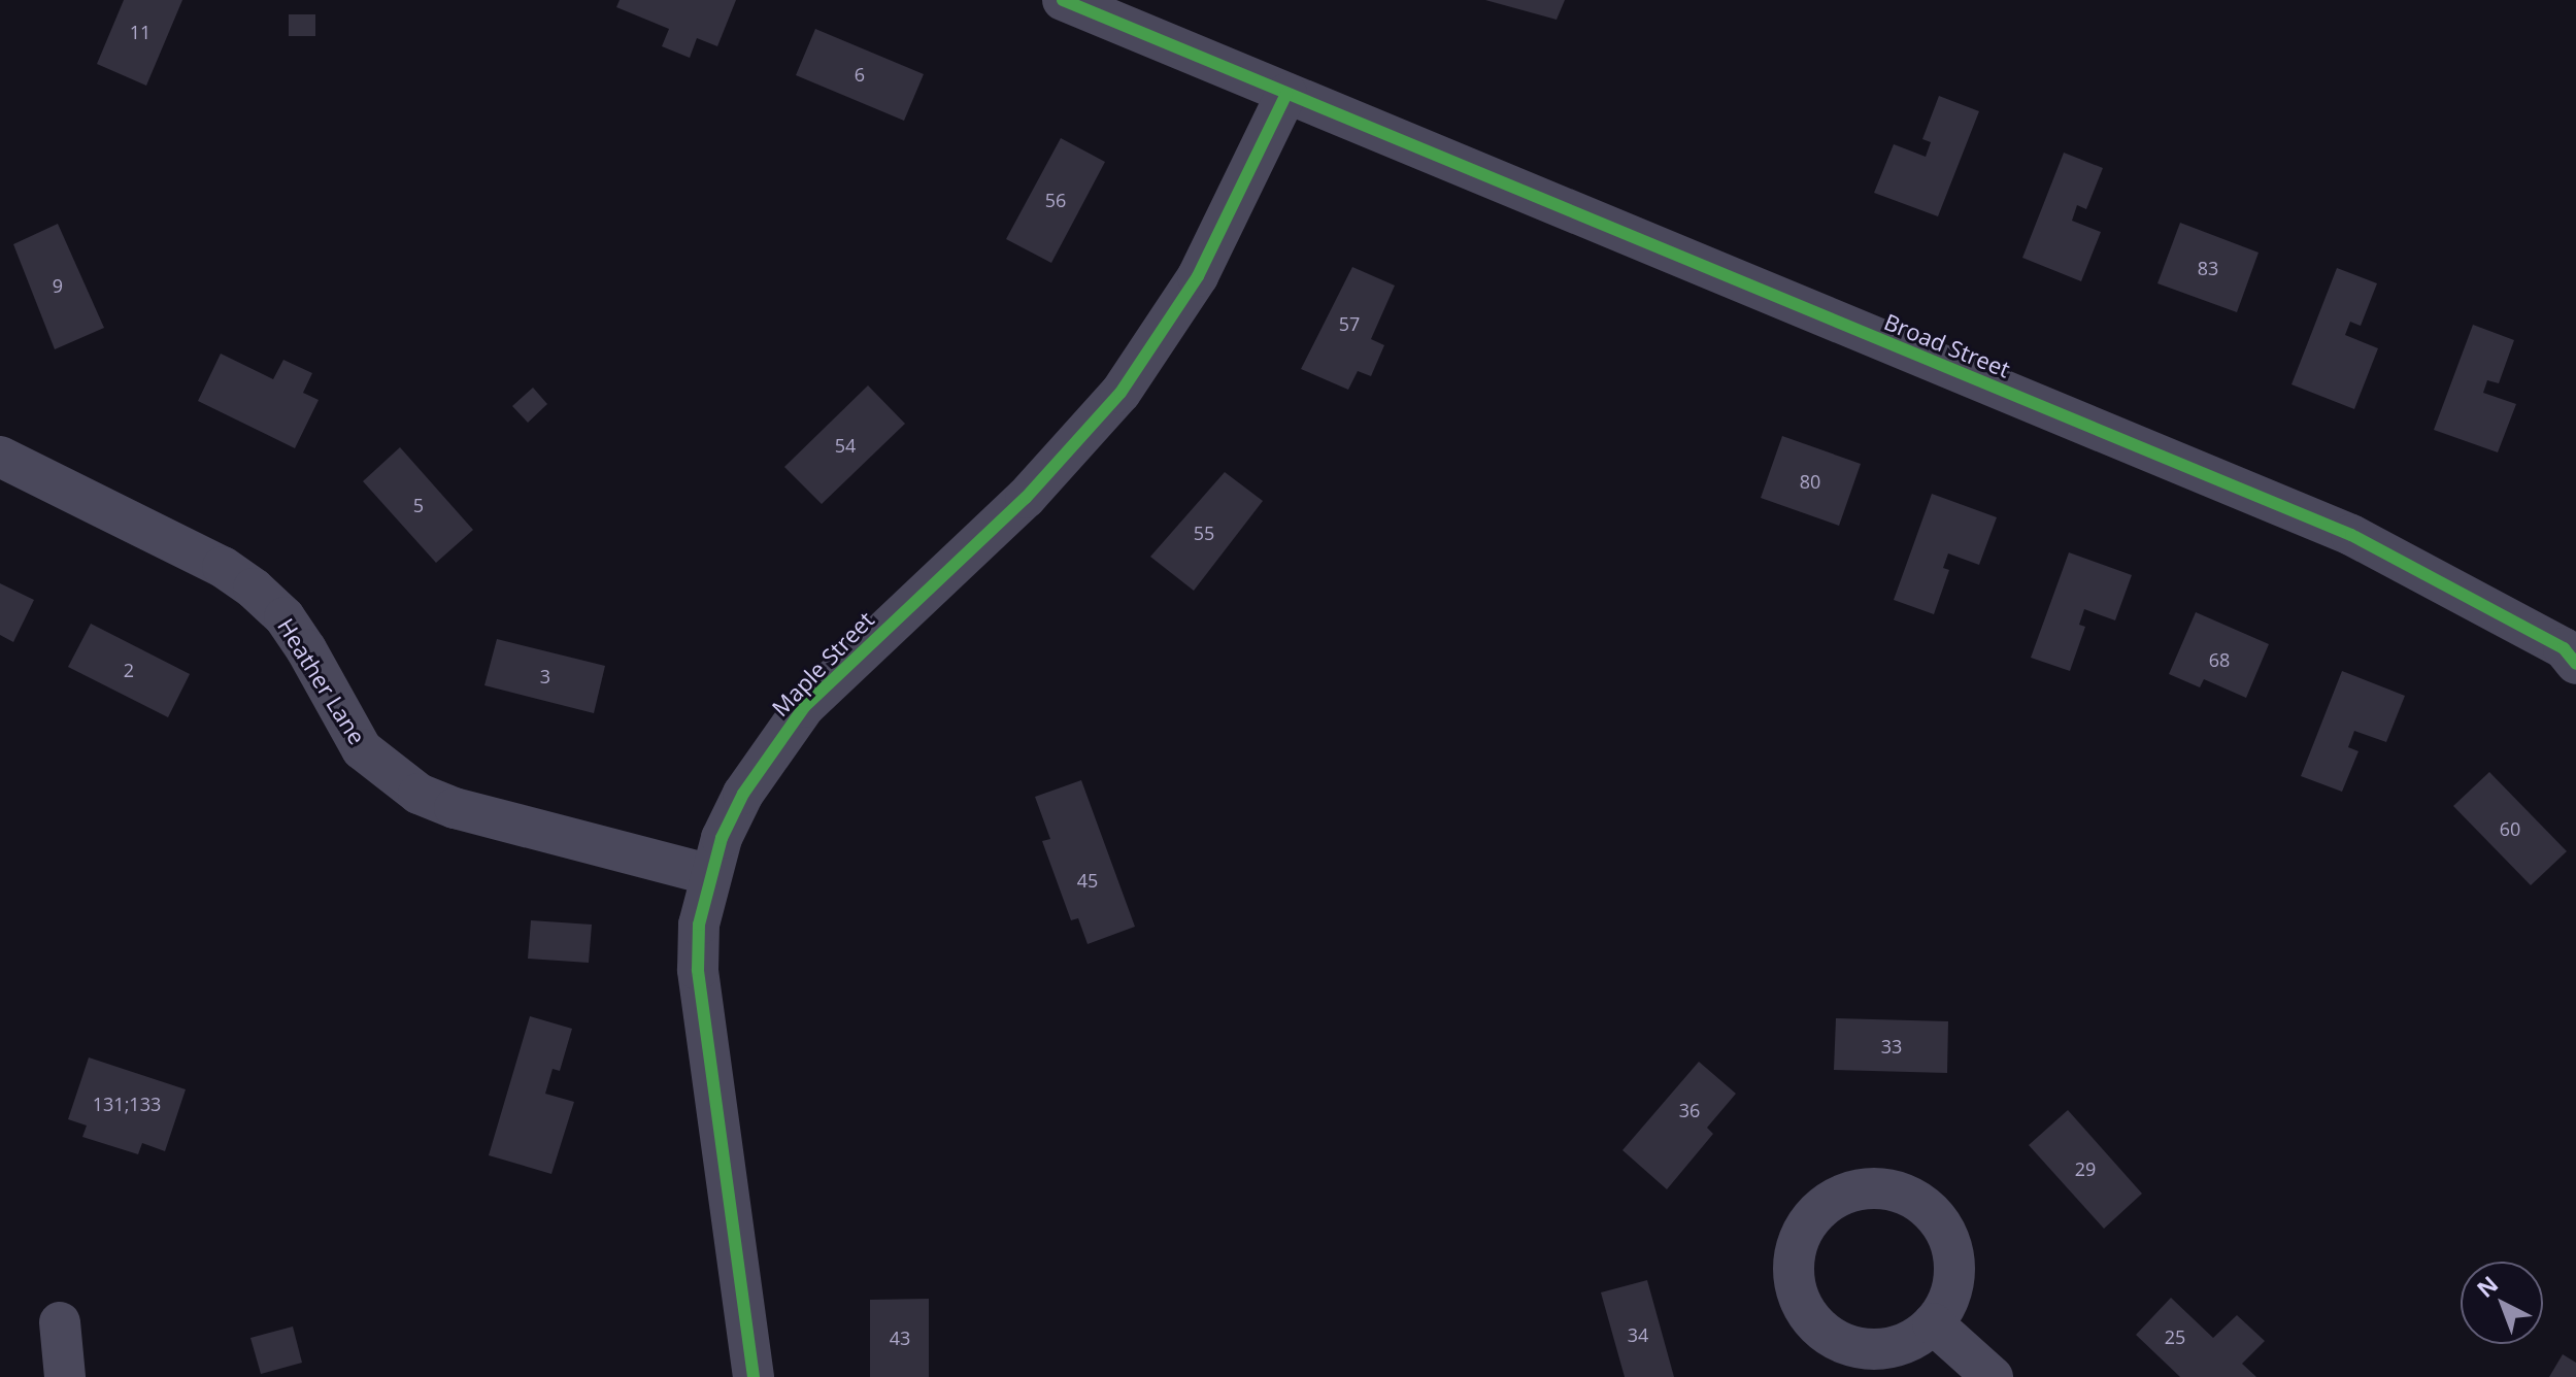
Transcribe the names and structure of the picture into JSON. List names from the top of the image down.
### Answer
{
  "streets": {
    "street": ["Broad Street", "Maple Street", "Heather Lane"]
  },
  "crossings": [
    ["Broad Street", "Maple Street"],
    ["Maple Street", "Heather Lane"]
  ],
  "house_numbers": [
    "11",
    "6",
    "56",
    "83",
    "9",
    "57",
    "54",
    "80",
    "5",
    "55",
    "68",
    "2",
    "3",
    "60",
    "45",
    "33",
    "131;133",
    "36",
    "29",
    "34",
    "25",
    "43"
  ],
  "north": "top left"
}
